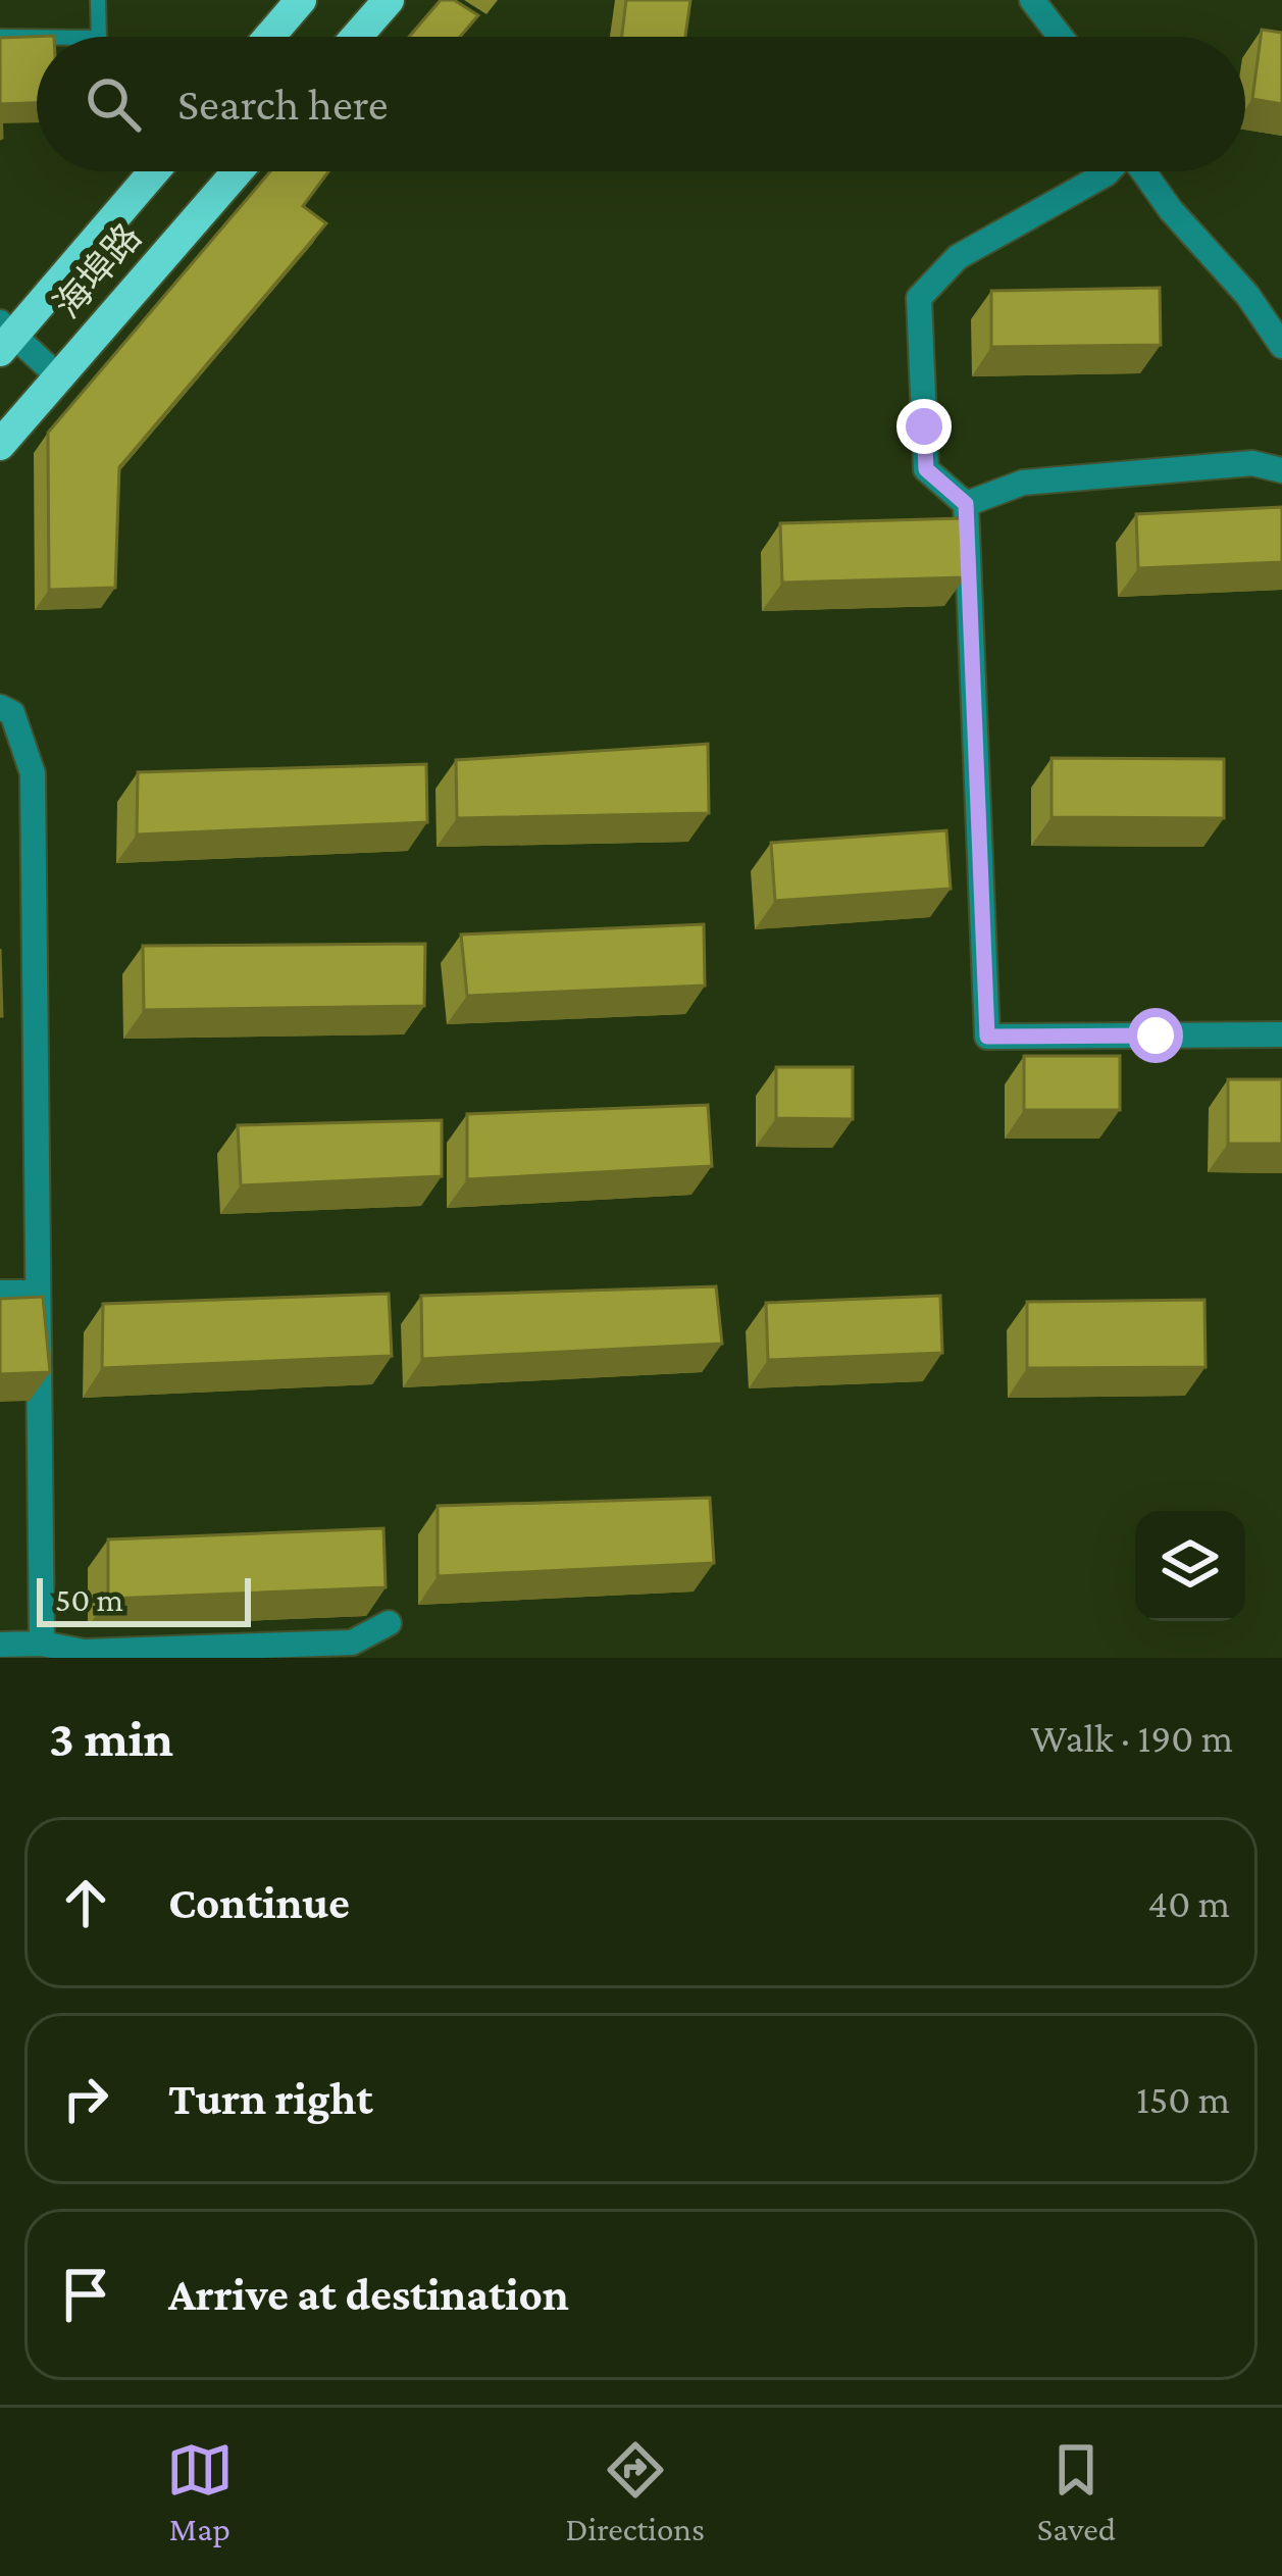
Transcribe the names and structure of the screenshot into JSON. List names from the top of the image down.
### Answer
{
  "streets": {
    "main road": ["海埠路"]
  },
  "scale_bar": "50 m",
  "page": {
    "search": "Search here",
    "scale": "50 m",
    "heading": ["3 min", "Walk · 190 m"],
    "list": [
      ["Continue", "40 m"],
      ["Turn right", "150 m"],
      "Arrive at destination"
    ],
    "nav": ["Map", "Directions", "Saved"]
  }
}
